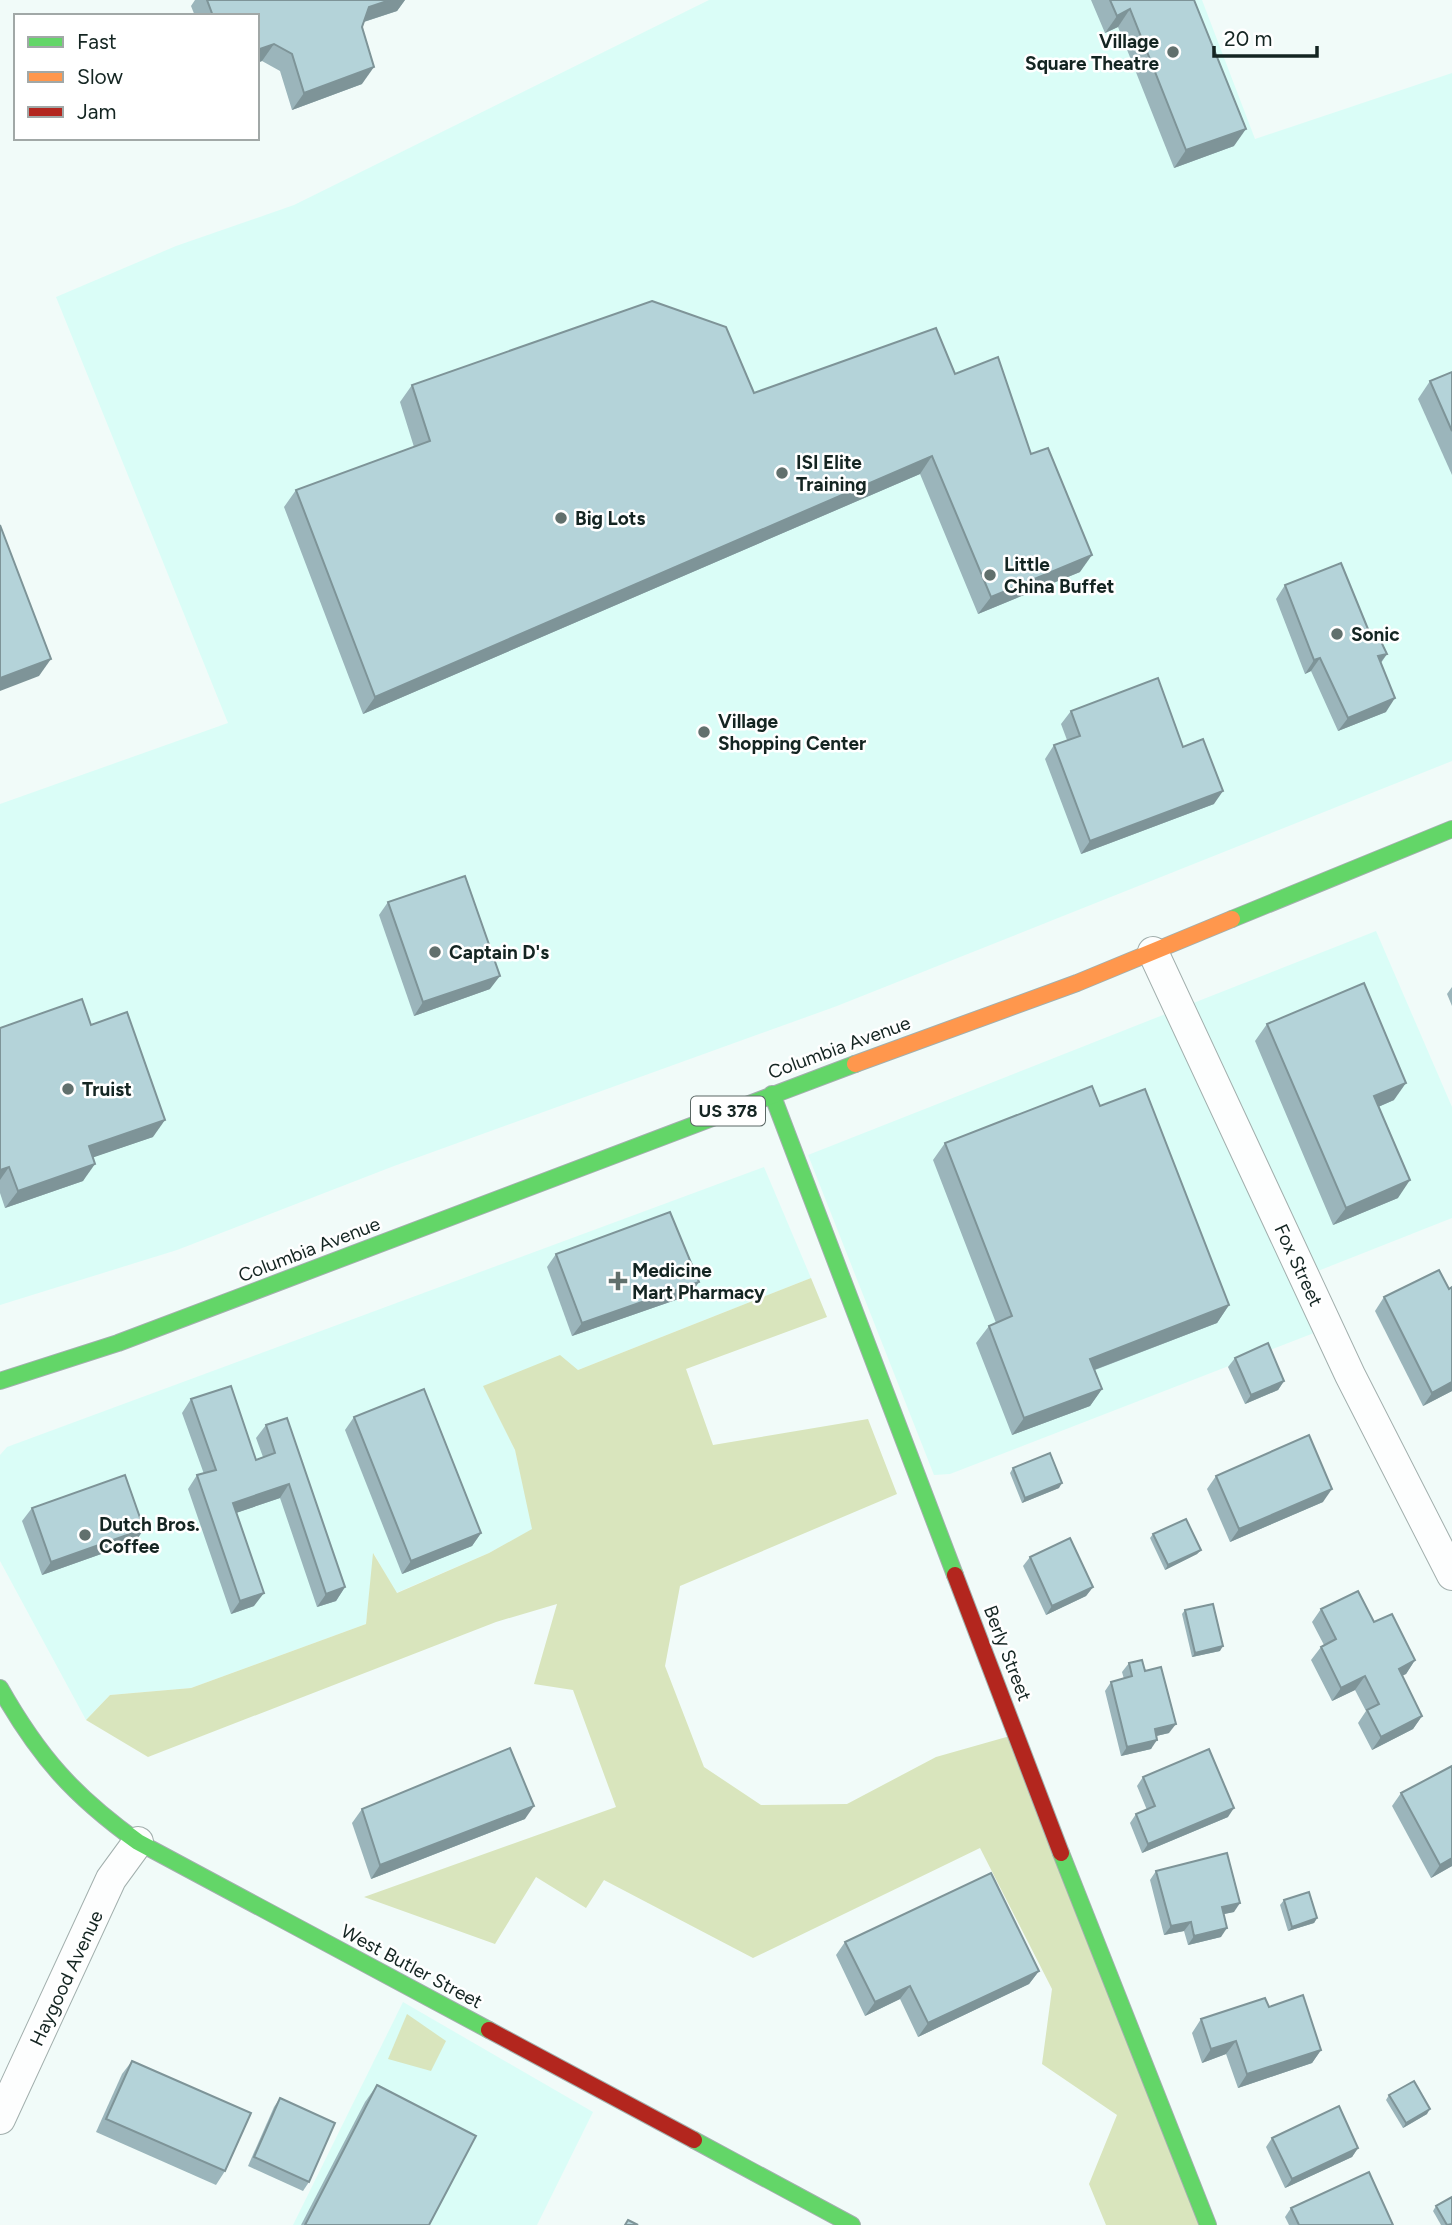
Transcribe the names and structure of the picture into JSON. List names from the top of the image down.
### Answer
{
  "streets": {
    "street": [
      "Columbia Avenue",
      "US 378",
      "Fox Street",
      "Berly Street",
      "West Butler Street",
      "Haygood Avenue"
    ]
  },
  "crossings": [
    ["Columbia Avenue", "Fox Street"],
    ["Columbia Avenue", "Berly Street"],
    ["West Butler Street", "Haygood Avenue"]
  ],
  "places": {
    "other": [
      "Village Square Theatre",
      "ISI Elite Training",
      "Big Lots",
      "Little China Buffet",
      "Sonic",
      "Village Shopping Center",
      "Captain D's",
      "Truist",
      "Dutch Bros. Coffee"
    ],
    "health": ["Medicine Mart Pharmacy"]
  },
  "legend": ["Fast", "Slow", "Jam"],
  "scale_bar": "20 m"
}
